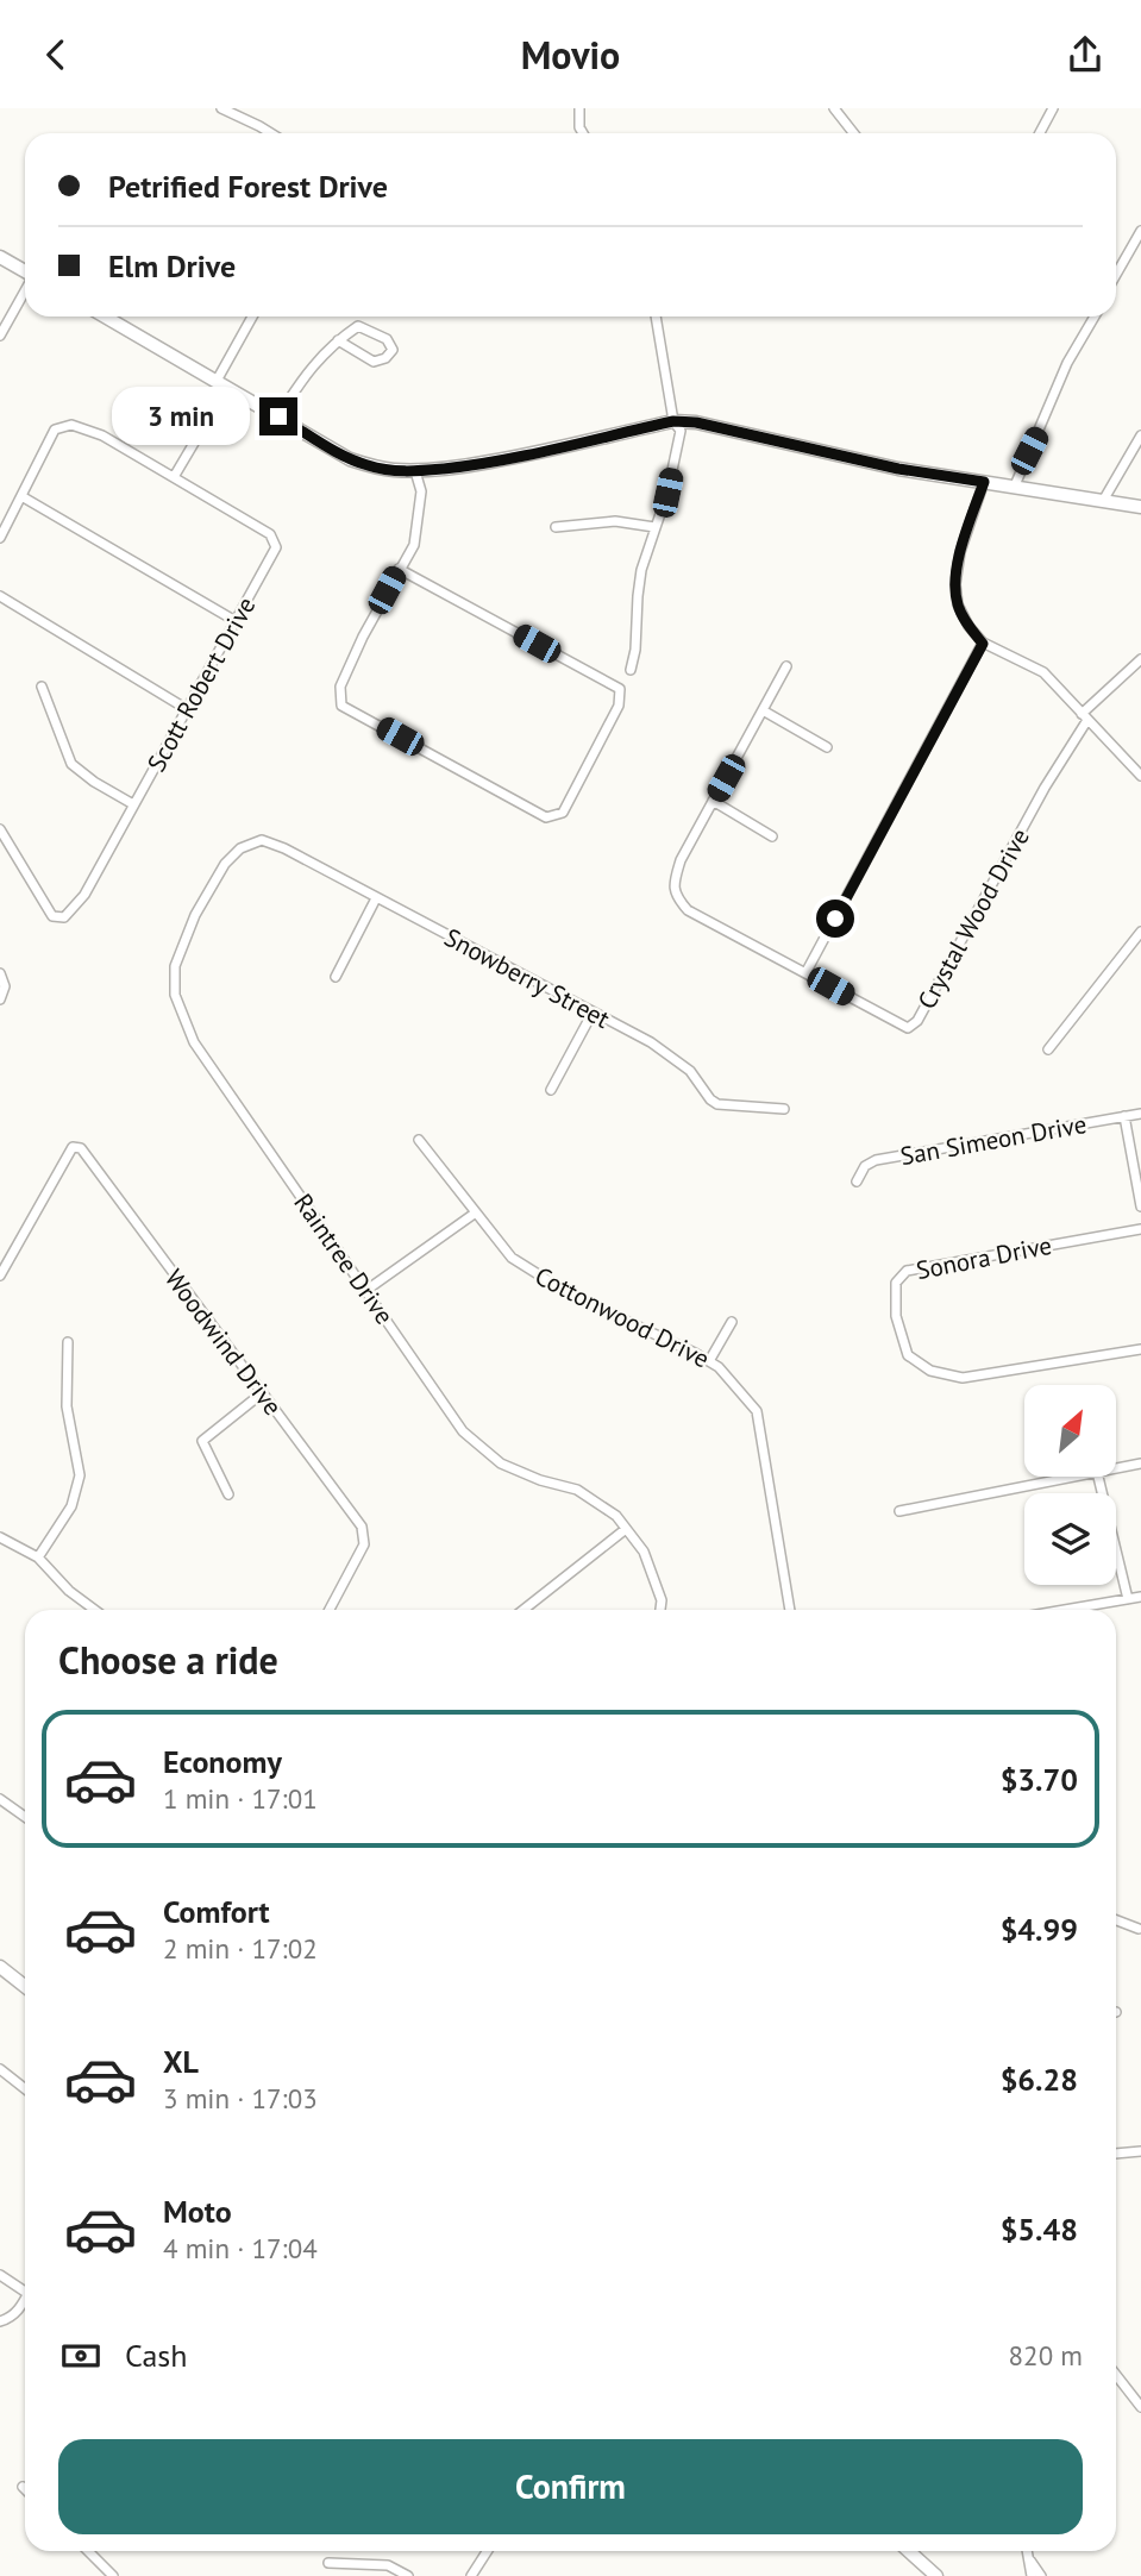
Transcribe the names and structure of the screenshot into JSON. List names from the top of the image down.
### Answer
{
  "streets": {
    "street": [
      "Scott Robert Drive",
      "Crystal Wood Drive",
      "Snowberry Street",
      "San Simeon Drive",
      "Sonora Drive",
      "Raintree Drive",
      "Cottonwood Drive",
      "Woodwind Drive"
    ]
  },
  "crossings": [
    ["Snowberry Street", "Raintree Drive"]
  ],
  "north": "top right",
  "page": {
    "header": "Movio",
    "banner": ["Petrified Forest Drive", "Elm Drive"],
    "bubble": "3 min",
    "heading": "Choose a ride",
    "list": [
      {
        "name": "Economy",
        "note": "1 min · 17:01",
        "value": "$3.70"
      },
      {
        "name": "Comfort",
        "note": "2 min · 17:02",
        "value": "$4.99"
      },
      {
        "name": "XL",
        "note": "3 min · 17:03",
        "value": "$6.28"
      },
      {
        "name": "Moto",
        "note": "4 min · 17:04",
        "value": "$5.48"
      }
    ],
    "pay": ["Cash", "820 m"],
    "buttons": "Confirm"
  }
}
